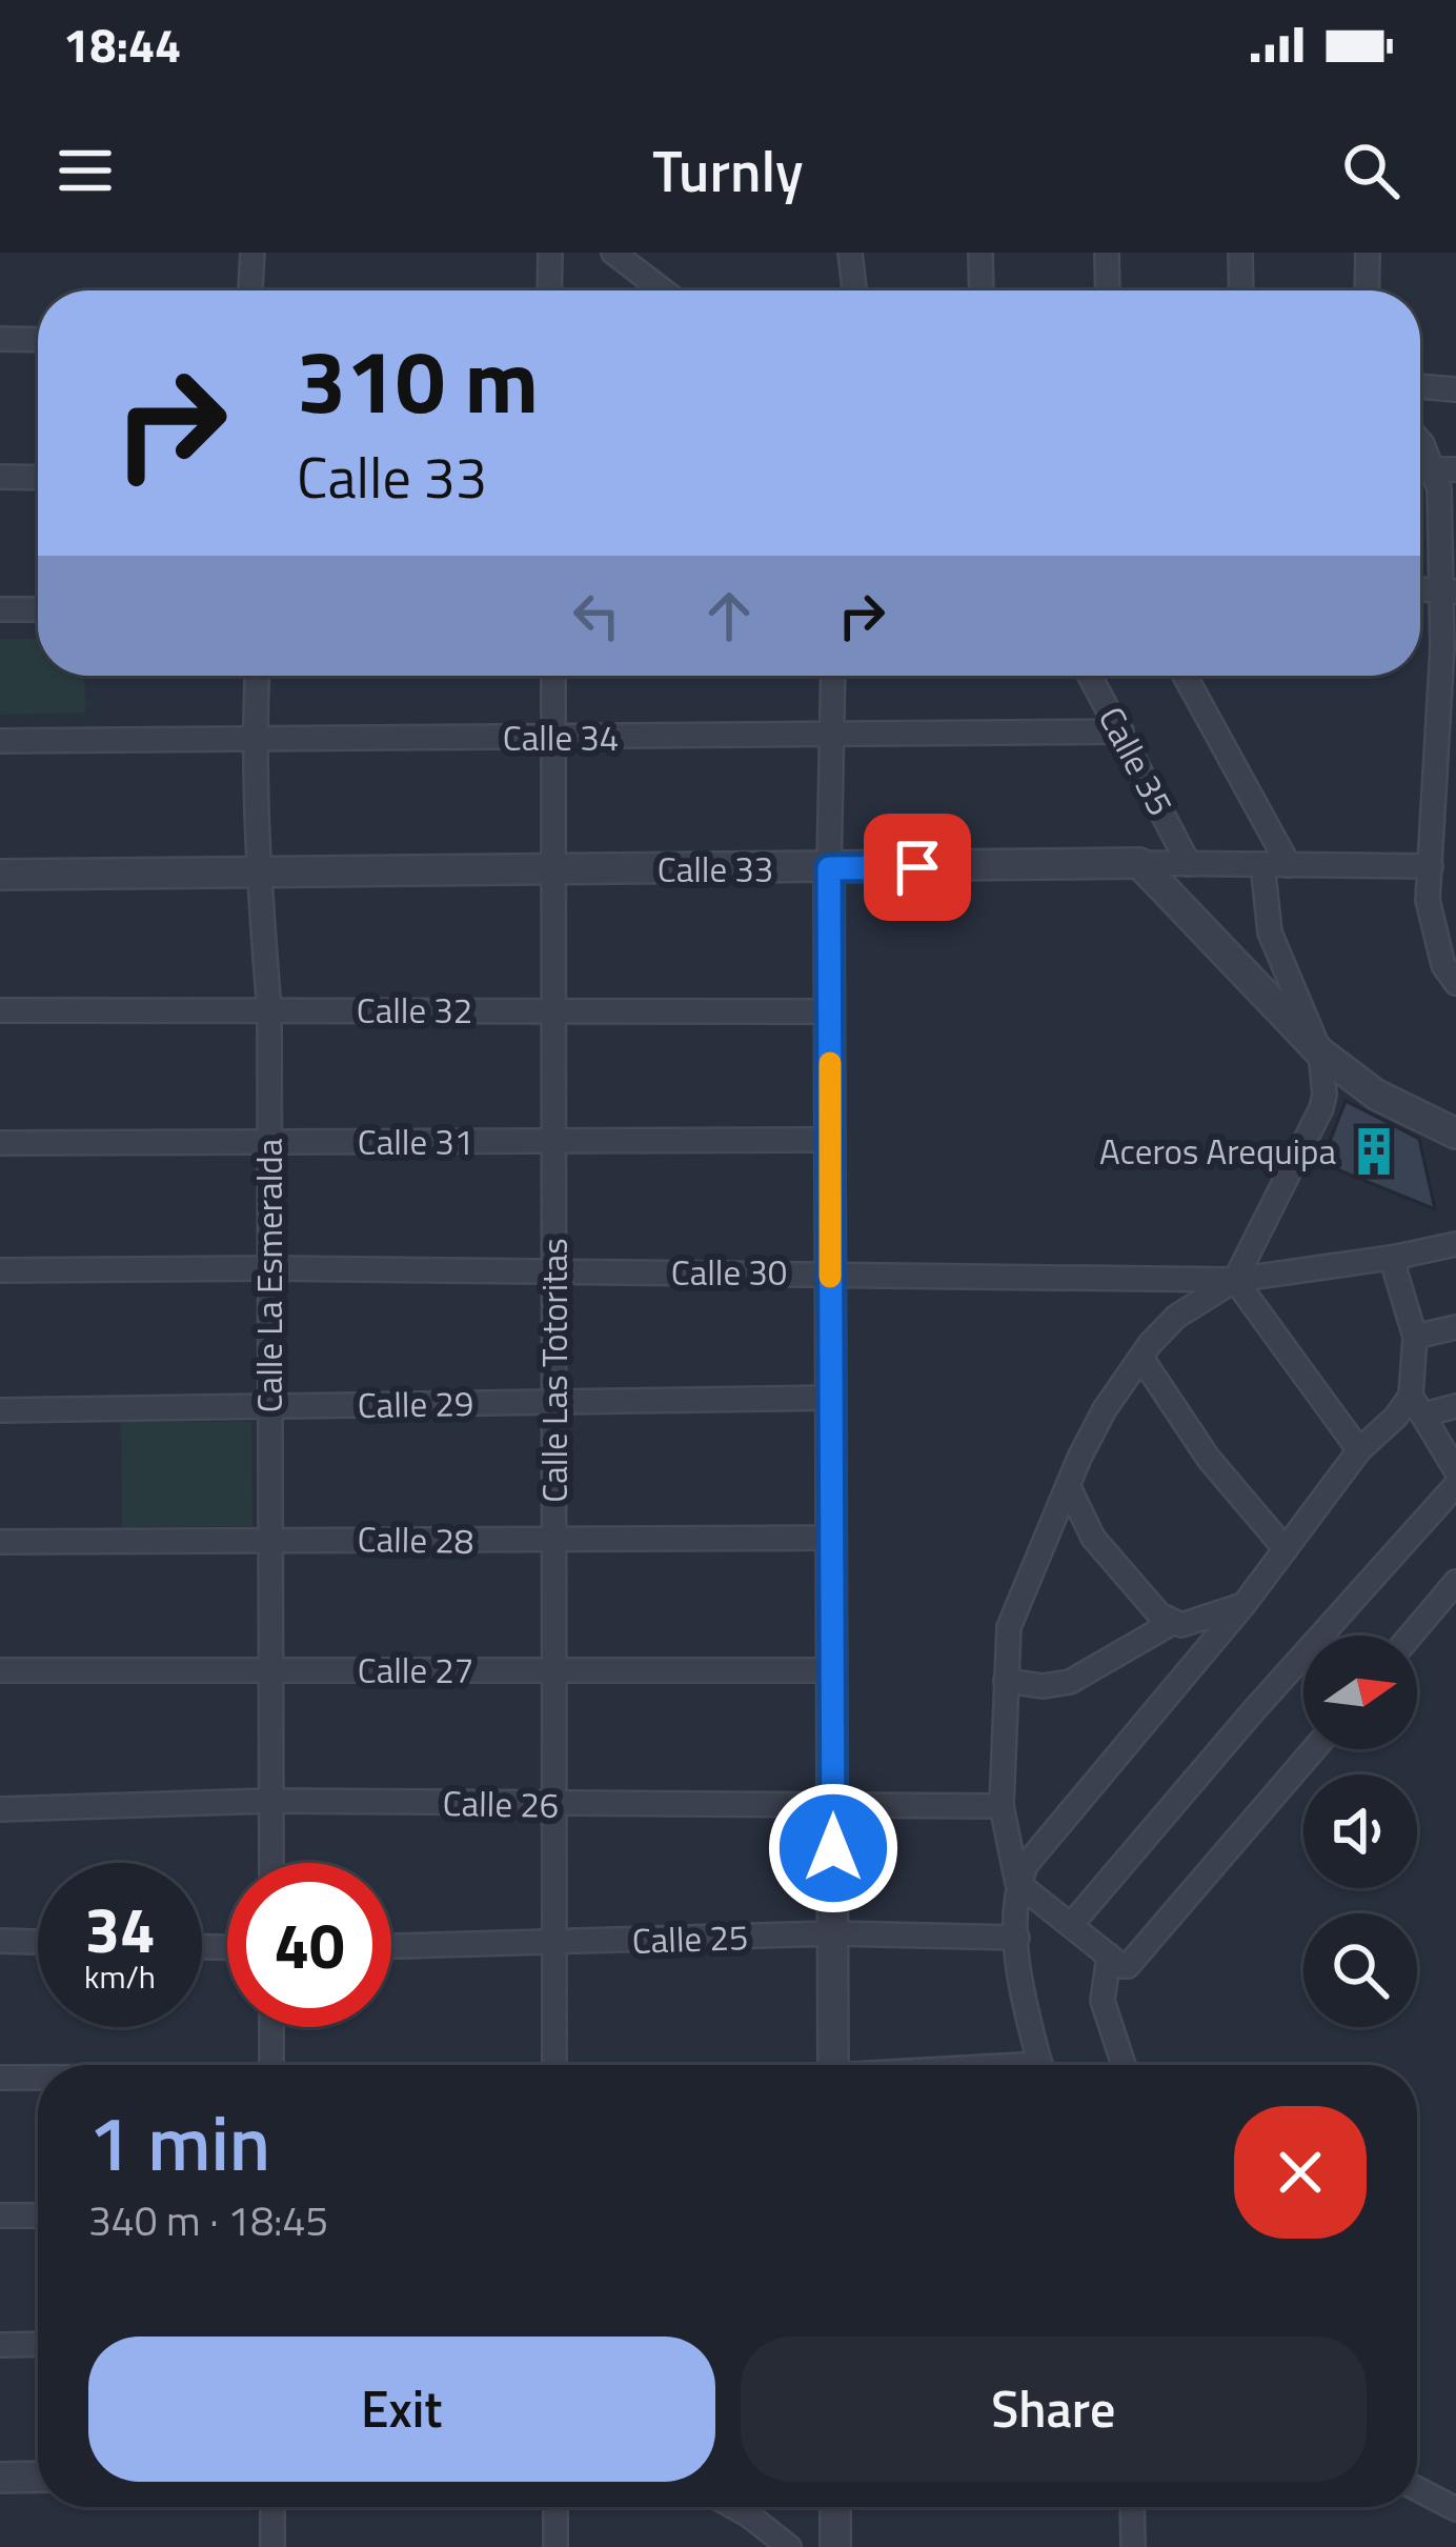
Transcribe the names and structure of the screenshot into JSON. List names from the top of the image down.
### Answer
{
  "streets": {
    "street": [
      "Calle 34",
      "Calle 35",
      "Calle 33",
      "Calle 32",
      "Calle 31",
      "Calle 30",
      "Calle La Esmeralda",
      "Calle Las Totoritas",
      "Calle 29",
      "Calle 28",
      "Calle 27",
      "Calle 26",
      "Calle 25"
    ]
  },
  "crossings": [
    ["Calle 34", "Calle 35"],
    ["Calle 34", "Calle La Esmeralda"],
    ["Calle 34", "Calle Las Totoritas"],
    ["Calle 35", "Calle 33"],
    ["Calle 33", "Calle La Esmeralda"],
    ["Calle 33", "Calle Las Totoritas"],
    ["Calle 32", "Calle La Esmeralda"],
    ["Calle 32", "Calle Las Totoritas"],
    ["Calle 31", "Calle La Esmeralda"],
    ["Calle 31", "Calle Las Totoritas"],
    ["Calle 30", "Calle La Esmeralda"],
    ["Calle 30", "Calle Las Totoritas"],
    ["Calle La Esmeralda", "Calle 29"],
    ["Calle La Esmeralda", "Calle 28"],
    ["Calle La Esmeralda", "Calle 27"],
    ["Calle La Esmeralda", "Calle 26"],
    ["Calle Las Totoritas", "Calle 29"],
    ["Calle Las Totoritas", "Calle 28"],
    ["Calle Las Totoritas", "Calle 27"],
    ["Calle Las Totoritas", "Calle 26"],
    ["Calle Las Totoritas", "Calle 25"]
  ],
  "places": {
    "building": ["Aceros Arequipa"]
  },
  "north": "right",
  "page": {
    "status": "18:44",
    "header": "Turnly",
    "turn": ["310 m", "Calle 33"],
    "speed": "34 km/h",
    "limit": "40",
    "heading": ["1 min", "340 m · 18:45"],
    "buttons": ["Exit", "Share"]
  }
}
